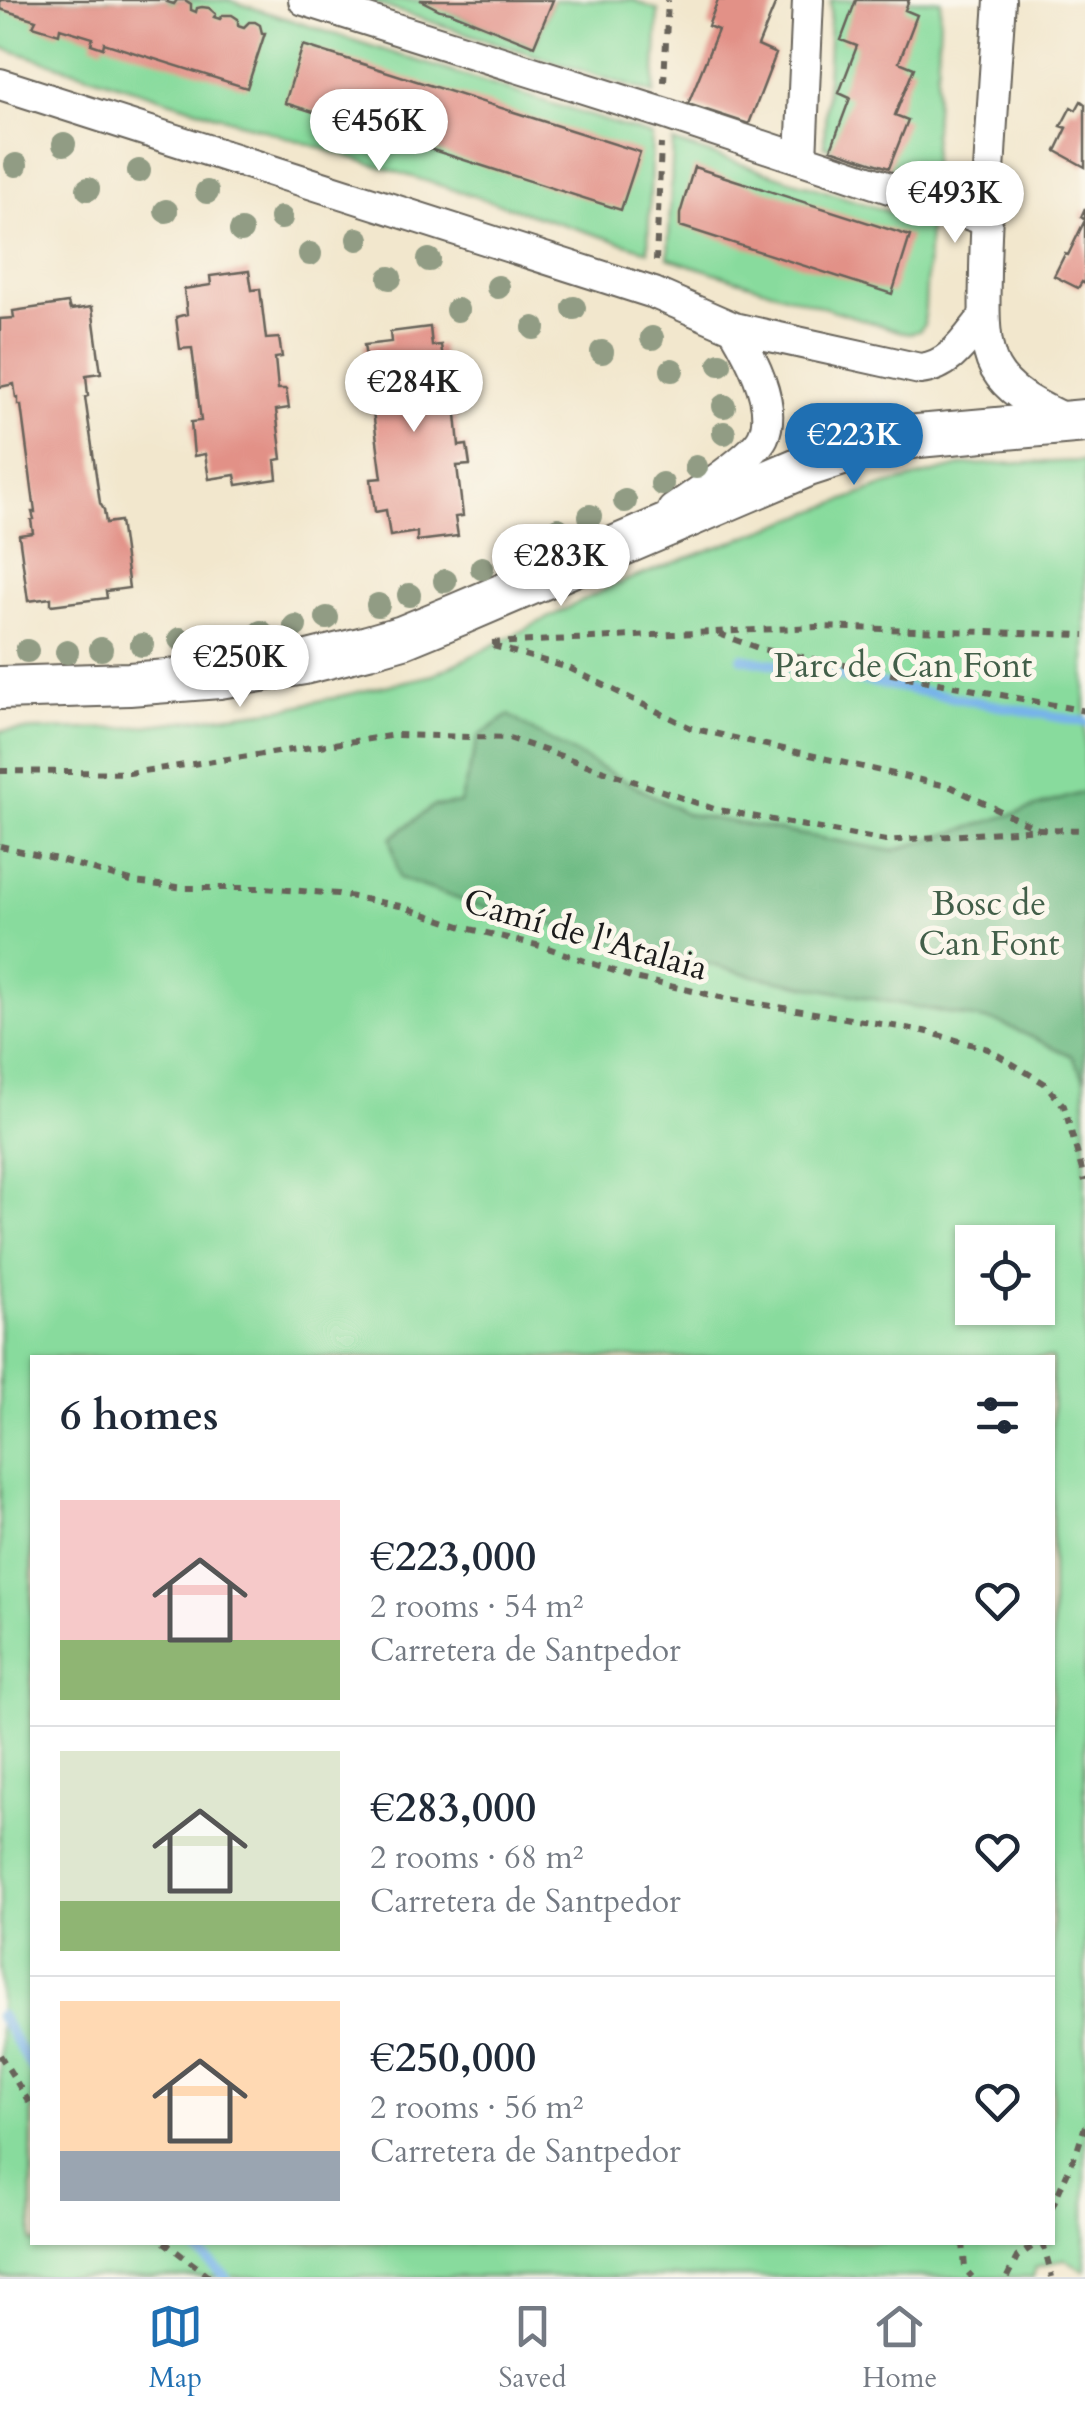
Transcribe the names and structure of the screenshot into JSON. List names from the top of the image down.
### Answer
{
  "streets": {
    "path": ["Camí de l'Atalaia"]
  },
  "parks": ["Parc de Can Font", "Bosc de Can Font"],
  "page": {
    "price": [
      "€456K",
      "€493K",
      "€284K",
      "€223K",
      "€283K",
      "€250K"
    ],
    "heading": "6 homes",
    "list": [
      {
        "name": "€223,000",
        "note": "2 rooms · 54 m² · Carretera de Santpedor"
      },
      {
        "name": "€283,000",
        "note": "2 rooms · 68 m² · Carretera de Santpedor"
      },
      {
        "name": "€250,000",
        "note": "2 rooms · 56 m² · Carretera de Santpedor"
      }
    ],
    "tabs": ["Map", "Saved", "Home"]
  }
}
